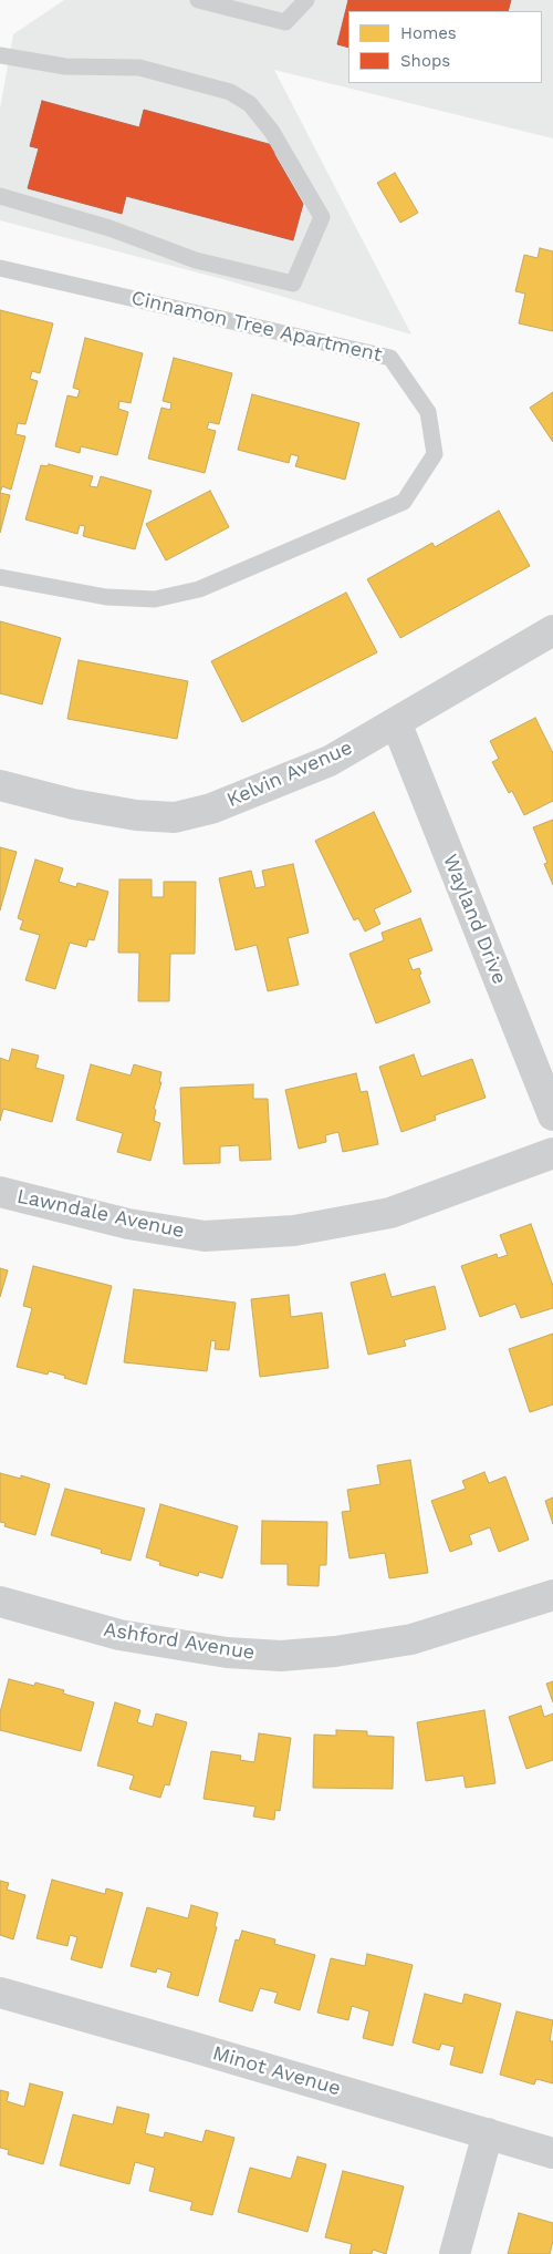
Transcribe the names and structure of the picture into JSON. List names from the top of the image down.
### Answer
{
  "streets": {
    "street": [
      "Kelvin Avenue",
      "Wayland Drive",
      "Lawndale Avenue",
      "Ashford Avenue",
      "Minot Avenue"
    ],
    "lane": ["Cinnamon Tree Apartment"]
  },
  "crossings": [
    ["Kelvin Avenue", "Wayland Drive"]
  ],
  "legend": ["Homes", "Shops"]
}
